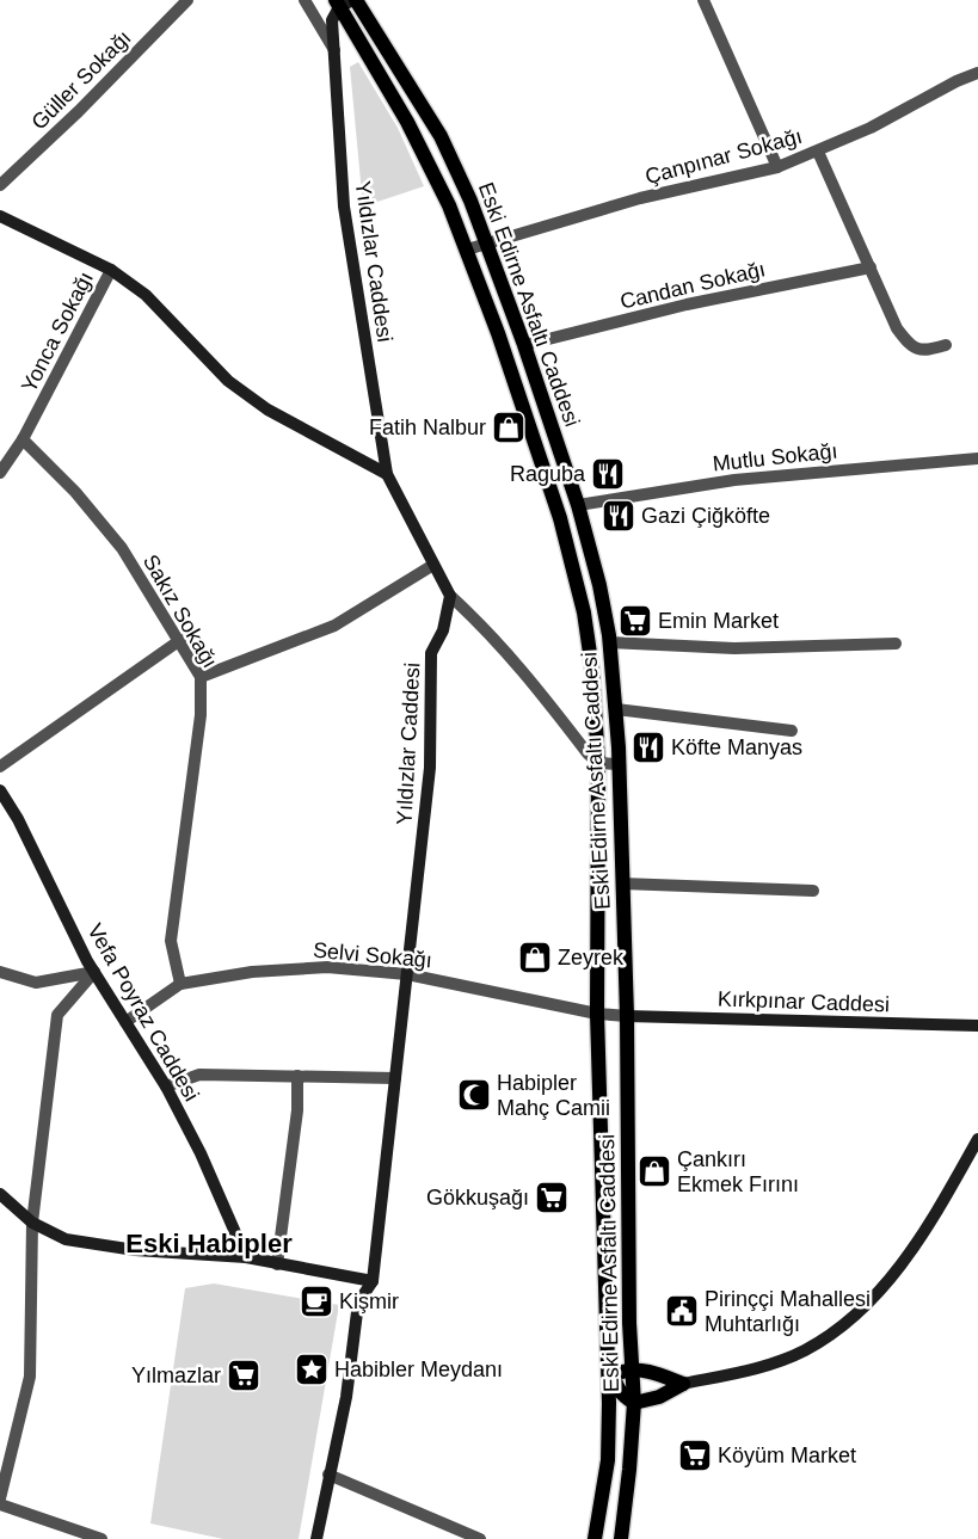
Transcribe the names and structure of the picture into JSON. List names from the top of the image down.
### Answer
{
  "streets": {
    "main road": [
      "Yıldızlar Caddesi",
      "Eski Edirne Asfaltı Caddesi",
      "Kırkpınar Caddesi",
      "Vefa Poyraz Caddesi"
    ],
    "street": [
      "Güller Sokağı",
      "Çanpınar Sokağı",
      "Candan Sokağı",
      "Yonca Sokağı",
      "Mutlu Sokağı",
      "Sakız Sokağı",
      "Selvi Sokağı"
    ]
  },
  "crossings": [
    ["Çanpınar Sokağı", "Eski Edirne Asfaltı Caddesi"],
    ["Yıldızlar Caddesi", "Eski Edirne Asfaltı Caddesi"],
    ["Yıldızlar Caddesi", "Selvi Sokağı"],
    ["Candan Sokağı", "Eski Edirne Asfaltı Caddesi"],
    ["Eski Edirne Asfaltı Caddesi", "Mutlu Sokağı"],
    ["Eski Edirne Asfaltı Caddesi", "Selvi Sokağı"],
    ["Eski Edirne Asfaltı Caddesi", "Kırkpınar Caddesi"],
    ["Yonca Sokağı", "Sakız Sokağı"],
    ["Sakız Sokağı", "Selvi Sokağı"],
    ["Selvi Sokağı", "Kırkpınar Caddesi"],
    ["Selvi Sokağı", "Vefa Poyraz Caddesi"]
  ],
  "districts": ["Eski Habipler"],
  "places": {
    "shop": ["Fatih Nalbur", "Zeyrek", "Çankırı Ekmek Fırını"],
    "restaurant": ["Raguba", "Gazi Çiğköfte", "Köfte Manyas"],
    "supermarket": [
      "Emin Market",
      "Gökkuşağı",
      "Yılmazlar",
      "Köyüm Market"
    ],
    "mosque": ["Habipler Mahç Camii"],
    "cafe": ["Kişmir"],
    "public building": ["Pirinççi Mahallesi Muhtarlığı"],
    "place": ["Habibler Meydanı"]
  }
}
